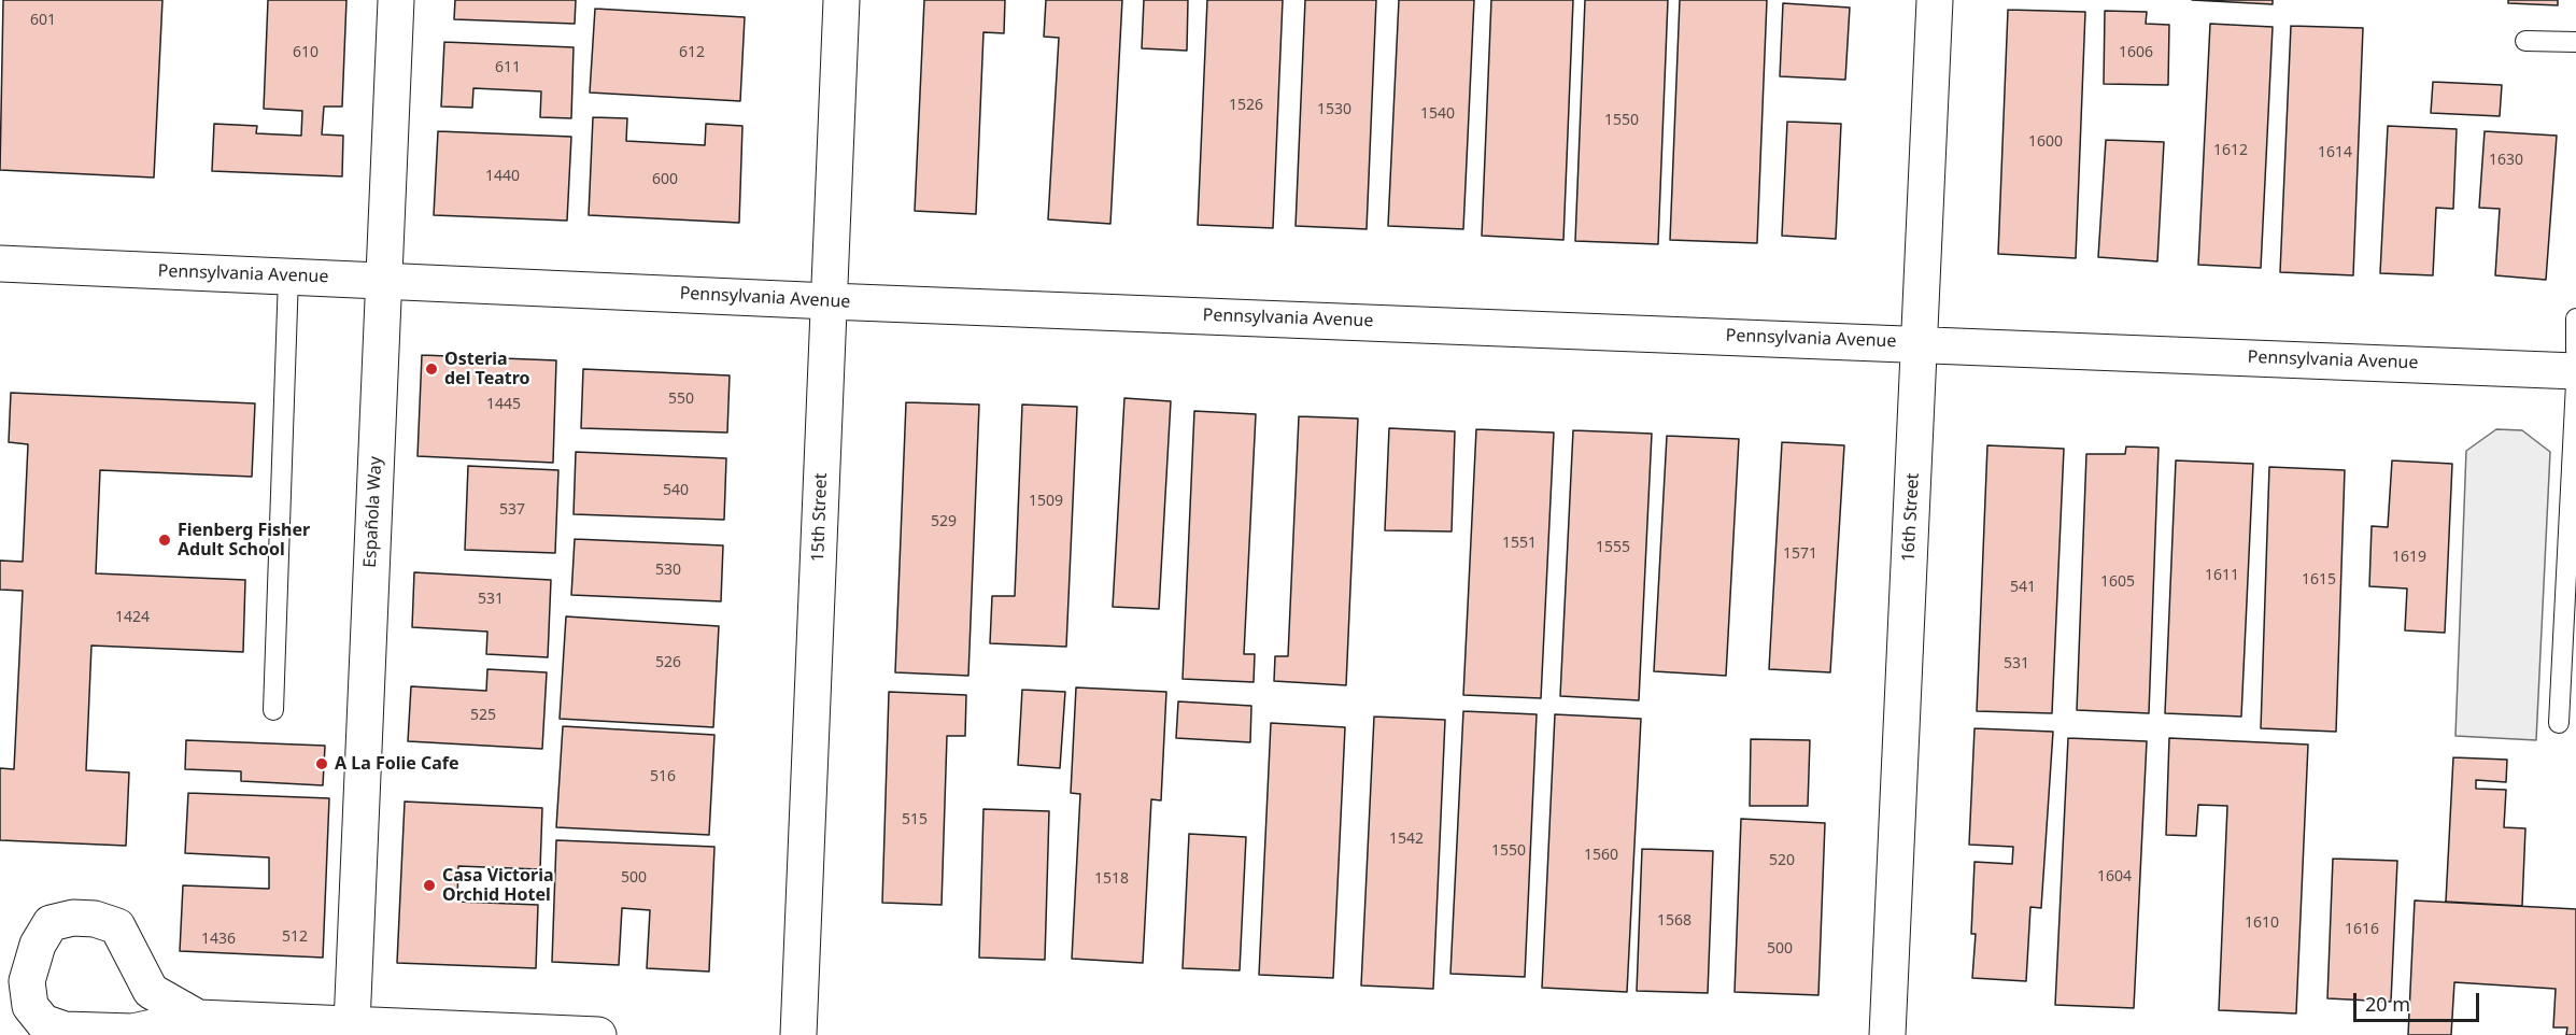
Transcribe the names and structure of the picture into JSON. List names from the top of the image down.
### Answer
{
  "streets": {
    "street": [
      "Pennsylvania Avenue",
      "Española Way",
      "15th Street",
      "16th Street"
    ]
  },
  "crossings": [
    ["Pennsylvania Avenue", "Española Way"],
    ["Pennsylvania Avenue", "15th Street"],
    ["Pennsylvania Avenue", "16th Street"]
  ],
  "places": [
    "Osteria del Teatro",
    "Fienberg Fisher Adult School",
    "A La Folie Cafe",
    "Casa Victoria Orchid Hotel"
  ],
  "house_numbers": [
    "601",
    "610",
    "612",
    "1606",
    "611",
    "1526",
    "1530",
    "1540",
    "1550",
    "1600",
    "1612",
    "1614",
    "1630",
    "1440",
    "600",
    "550",
    "1445",
    "540",
    "1509",
    "537",
    "529",
    "1551",
    "1555",
    "1571",
    "1619",
    "530",
    "1611",
    "1615",
    "1605",
    "541",
    "531",
    "1424",
    "526",
    "531",
    "525",
    "516",
    "515",
    "1542",
    "1550",
    "1560",
    "520",
    "1604",
    "500",
    "1518",
    "1568",
    "1610",
    "1616",
    "512",
    "1436",
    "500"
  ],
  "scale_bar": "20 m"
}
